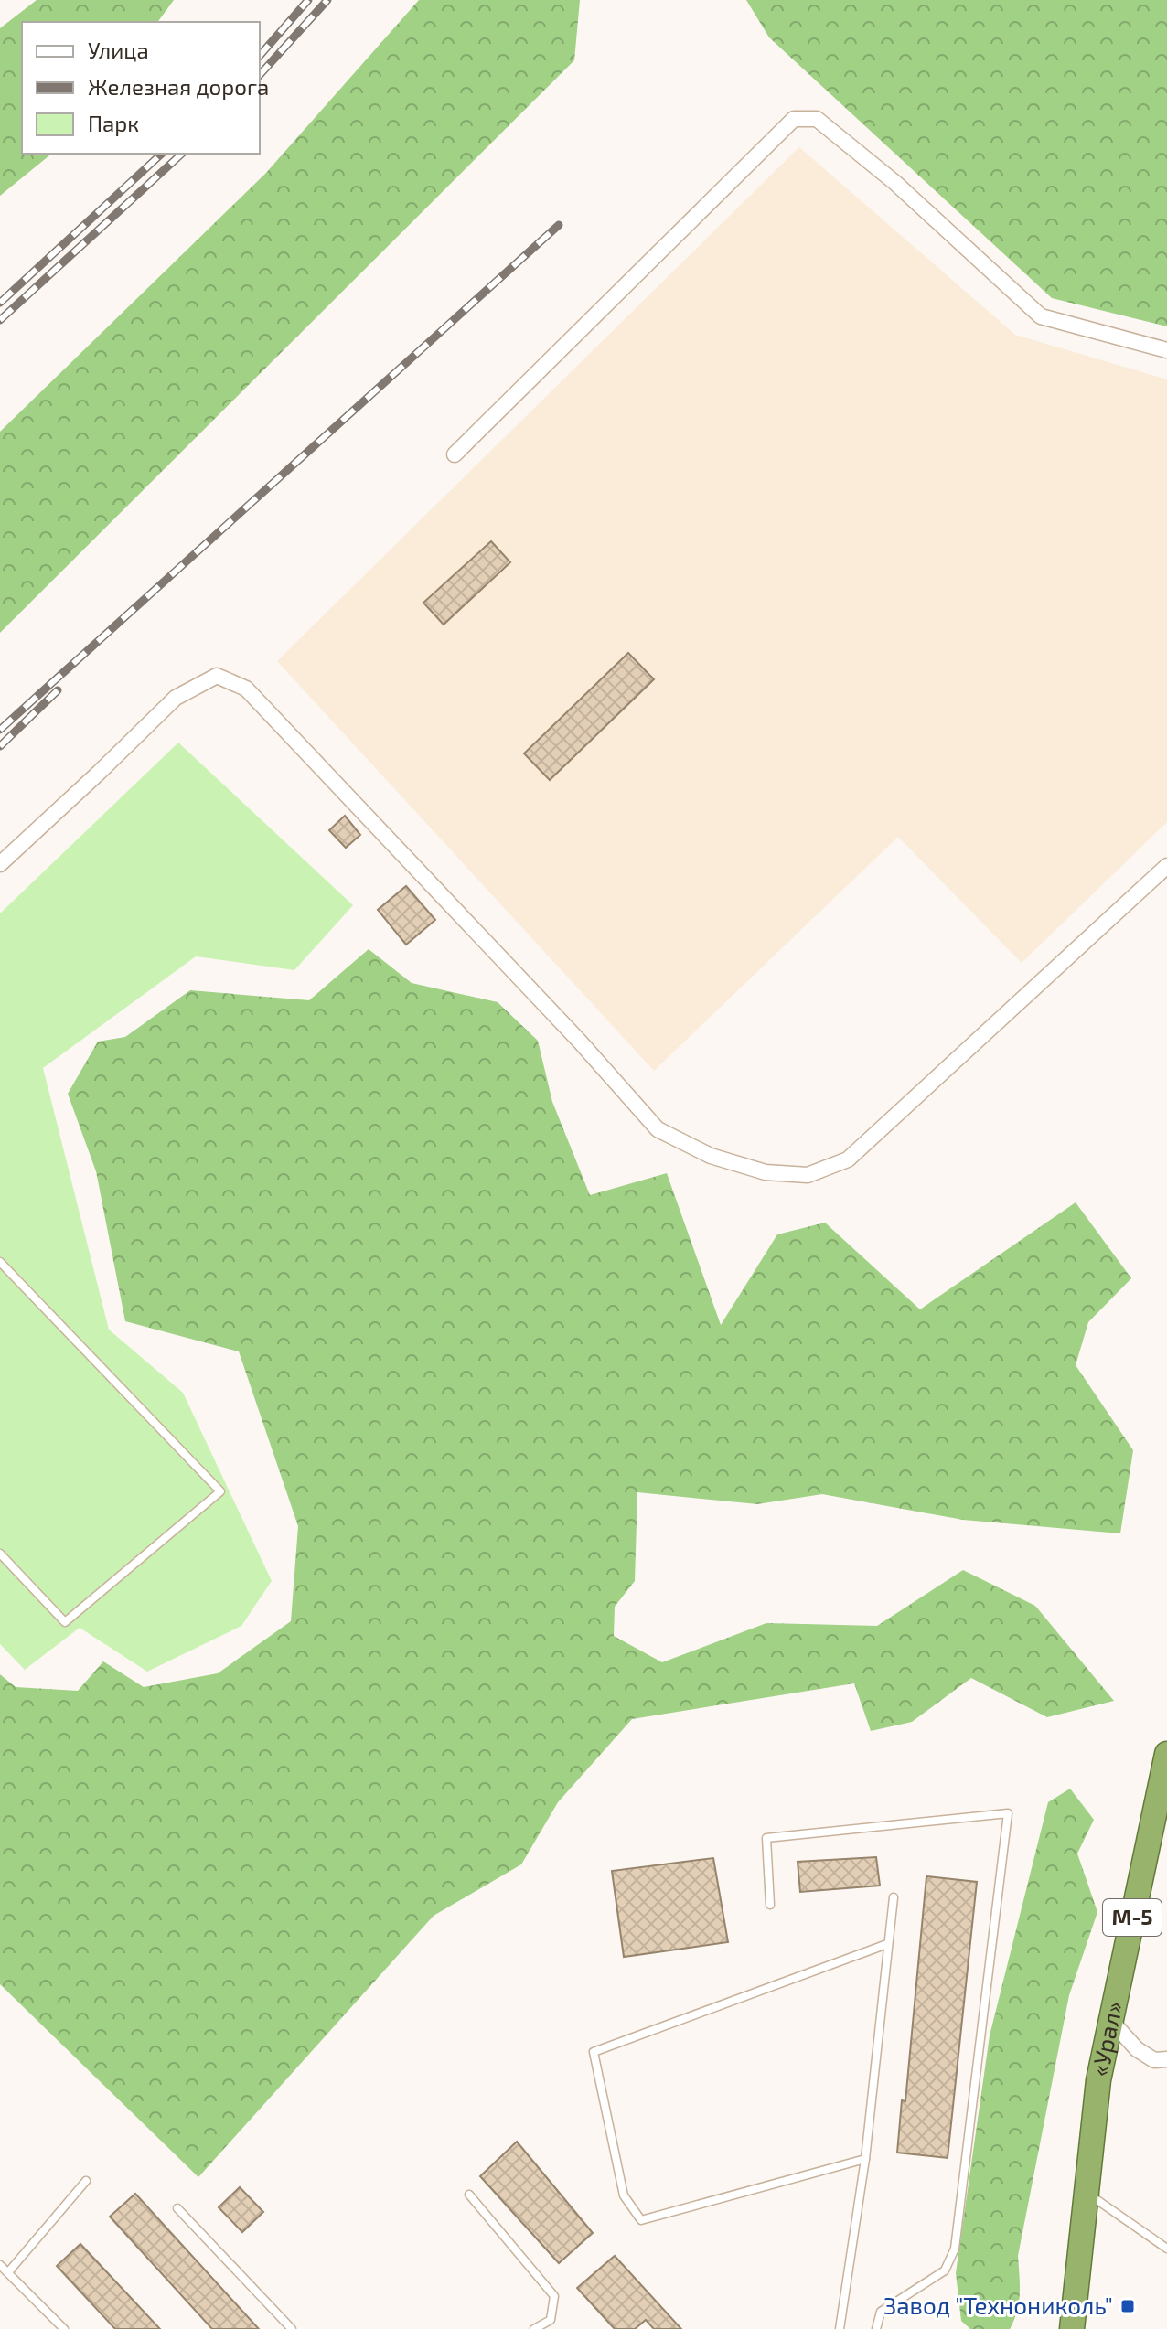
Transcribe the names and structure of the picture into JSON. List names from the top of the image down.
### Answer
{
  "streets": {
    "highway": ["М-5", "«Урал»"]
  },
  "places": {
    "transit": ["Завод \"Технониколь\""]
  },
  "legend": ["Улица", "Железная дорога", "Парк"]
}
